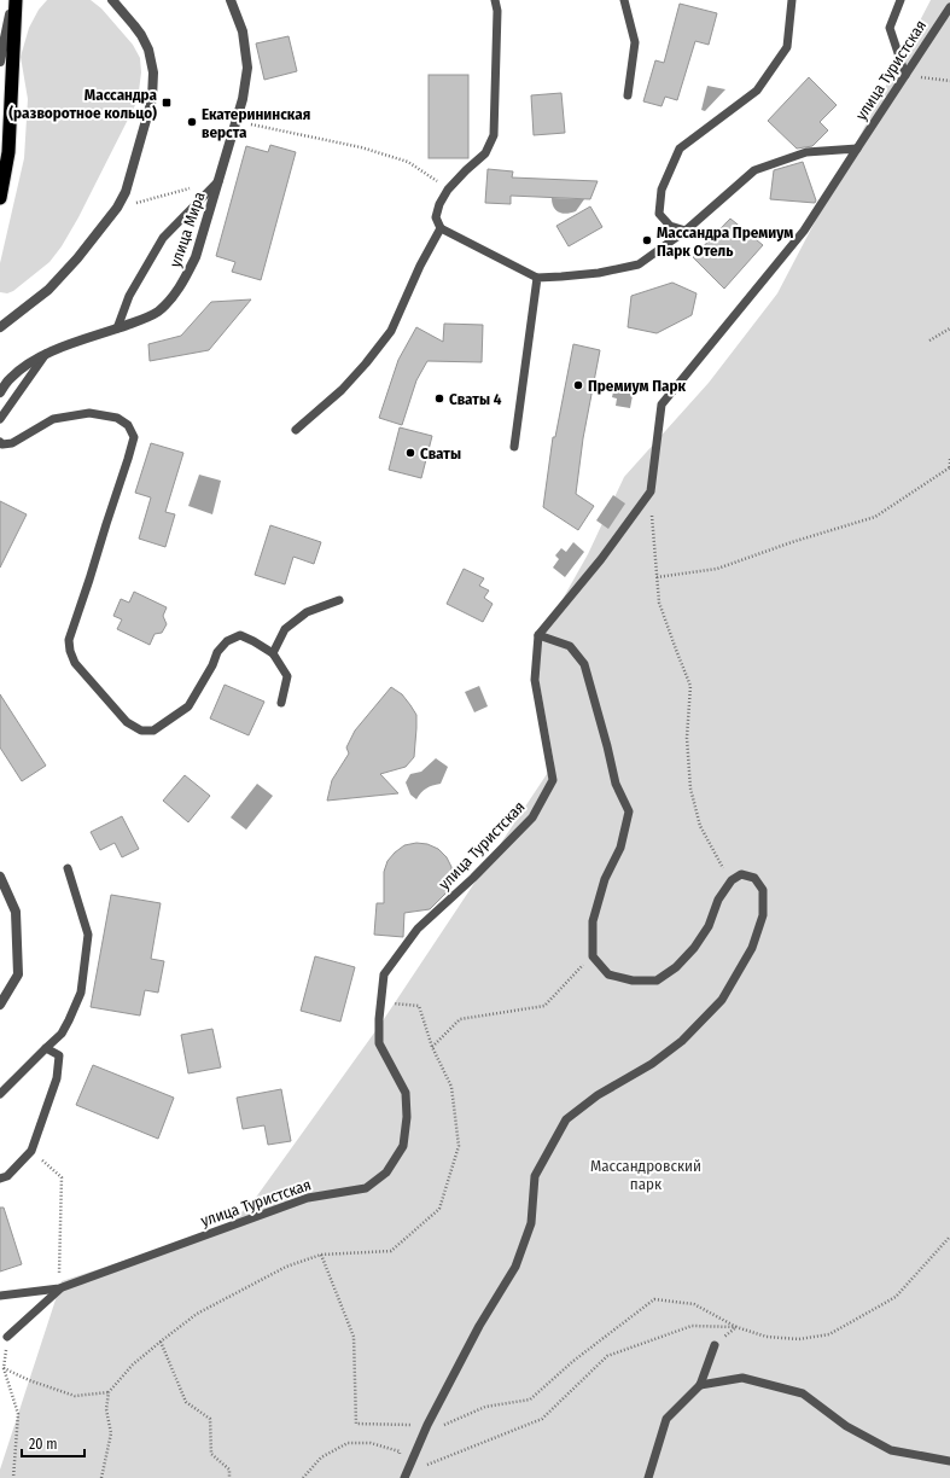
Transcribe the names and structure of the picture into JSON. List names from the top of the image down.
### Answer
{
  "streets": {
    "street": ["улица Мира"],
    "lane": ["улица Туристская"]
  },
  "parks": ["Массандровский парк"],
  "places": {
    "transit": ["Массандра (разворотное кольцо)"],
    "other": [
      "Екатерининская верста",
      "Массандра Премиум Парк Отель",
      "Премиум Парк",
      "Сваты 4",
      "Сваты"
    ]
  },
  "scale_bar": "20 m"
}
